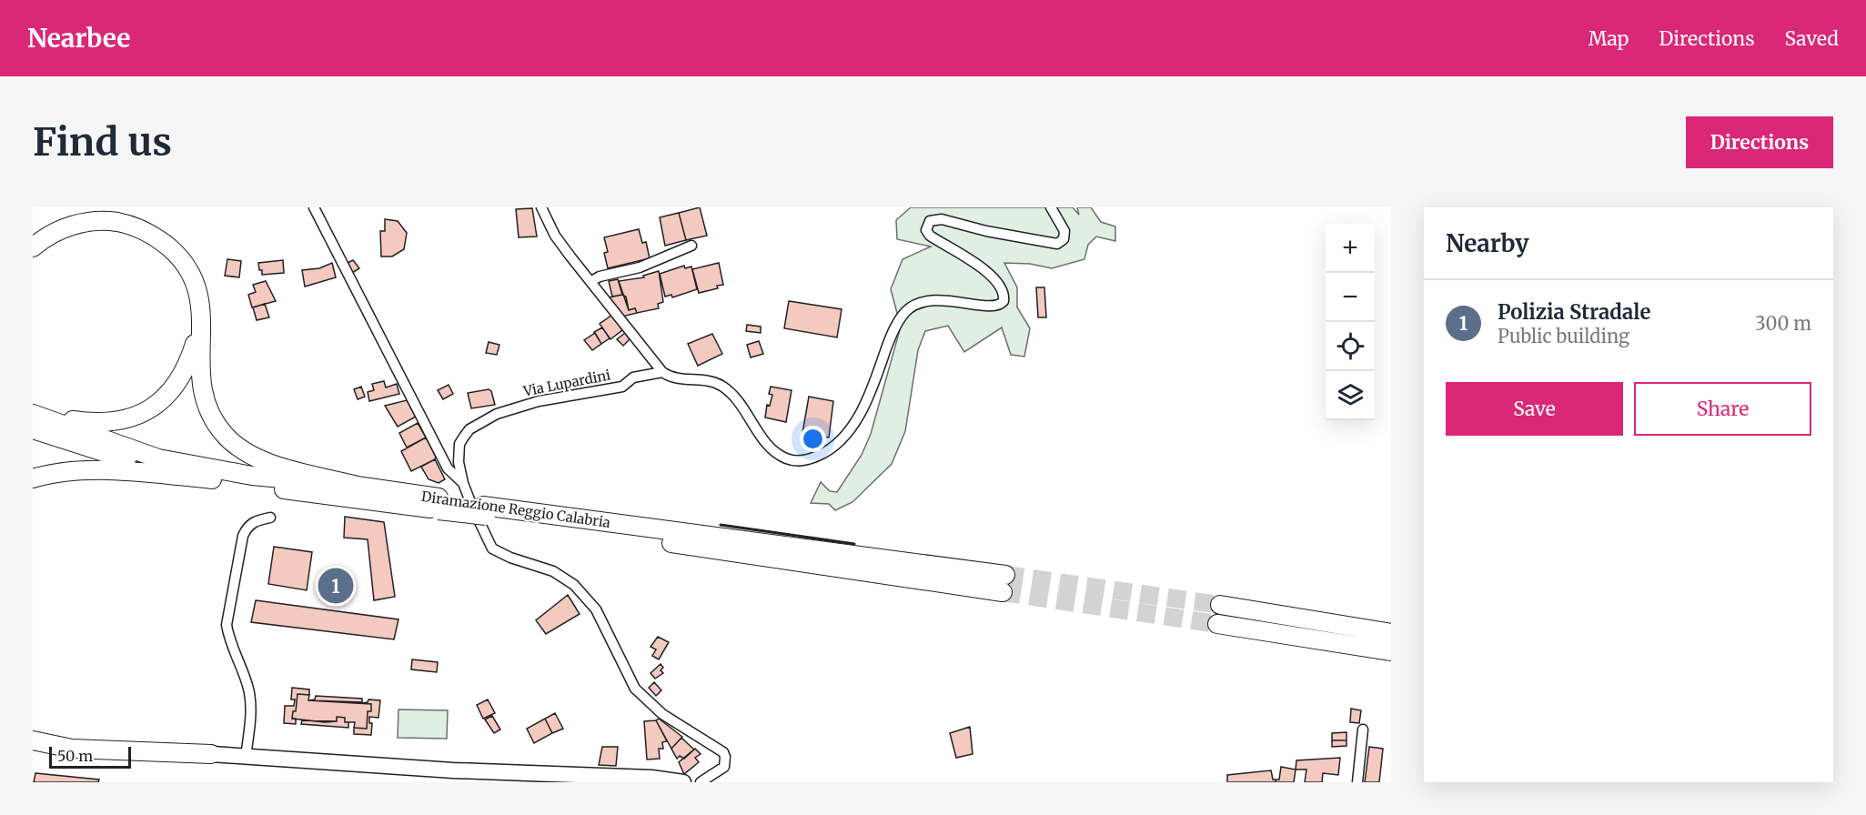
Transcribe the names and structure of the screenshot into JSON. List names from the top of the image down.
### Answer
{
  "streets": {
    "highway": ["Diramazione Reggio Calabria"],
    "street": ["Via Lupardini"]
  },
  "scale_bar": "50 m",
  "page": {
    "header": "Nearbee",
    "nav": ["Map", "Directions", "Saved"],
    "buttons": [
      "Directions",
      ["Save", "Share"]
    ],
    "title": "Find us",
    "heading": "Nearby",
    "map_buttons": ["+", "−"],
    "list": [
      {
        "mark": "1",
        "name": "Polizia Stradale",
        "note": "Public building",
        "value": "300 m"
      }
    ],
    "pins": "1",
    "scale": "50 m"
  }
}
